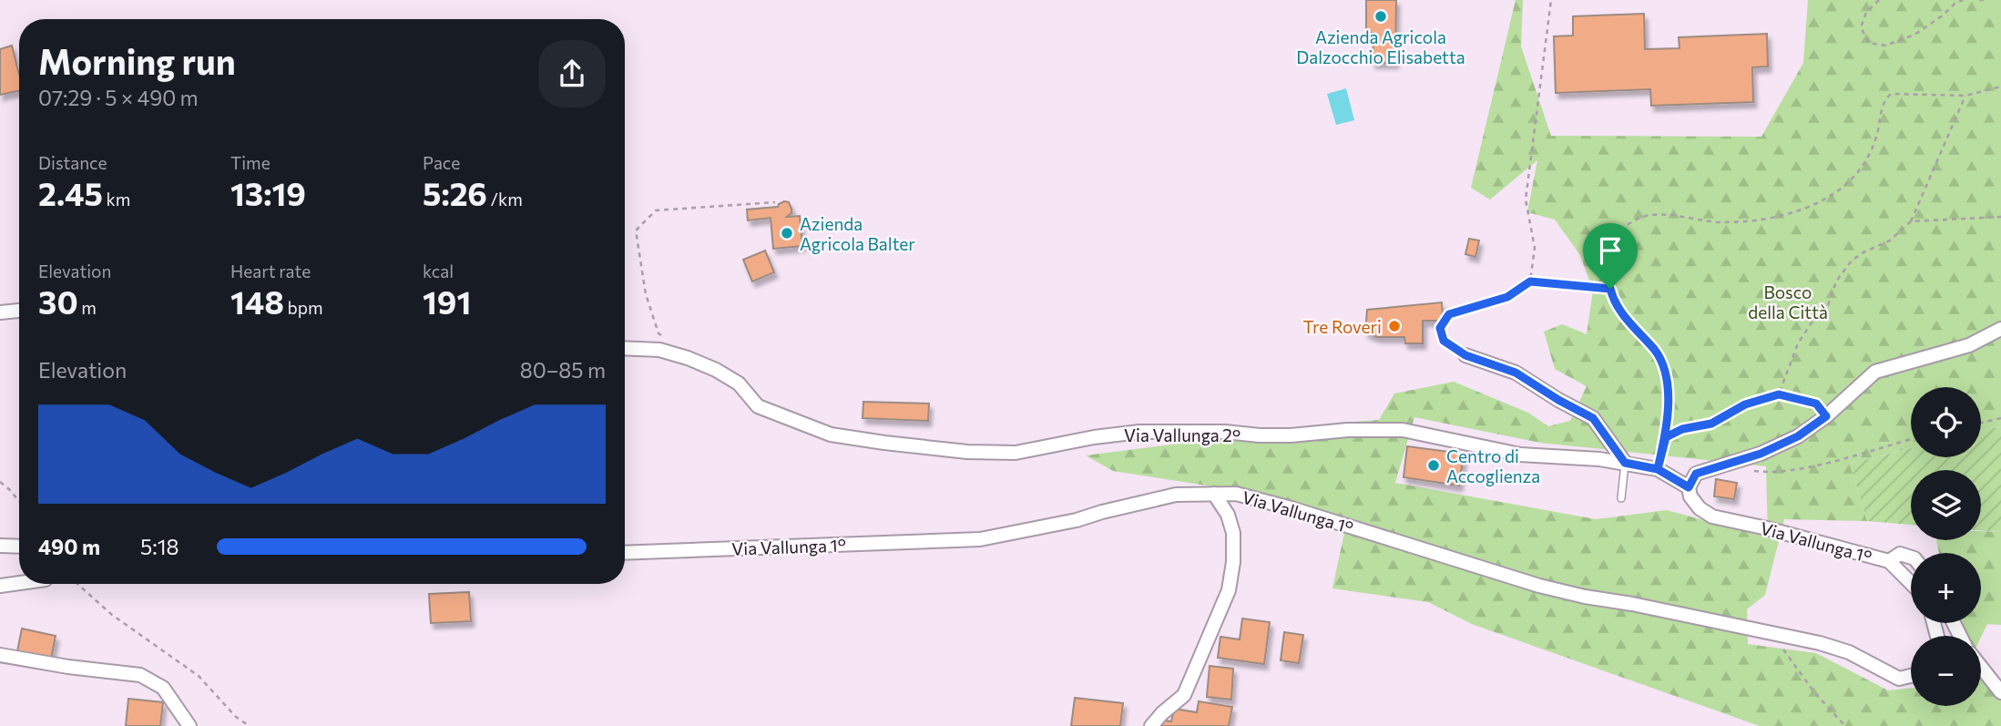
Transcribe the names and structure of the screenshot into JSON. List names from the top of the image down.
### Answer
{
  "streets": {
    "street": ["Via Vallunga 2°", "Via Vallunga 1°"]
  },
  "crossings": [
    ["Via Vallunga 2°", "Via Vallunga 1°"]
  ],
  "parks": ["Bosco della Città"],
  "places": [
    "Azienda Agricola Dalzocchio Elisabetta",
    "Azienda Agricola Balter",
    "Tre Roveri",
    "Centro di Accoglienza"
  ],
  "page": {
    "heading": ["Morning run", "07:29 · 5 × 490 m"],
    "stats": [
      ["Distance", "2.45 km"],
      ["Time", "13:19"],
      ["Pace", "5:26 /km"],
      ["Elevation", "30 m"],
      ["Heart rate", "148 bpm"],
      ["kcal", "191"]
    ],
    "chart": ["Elevation", "80–85 m"],
    "map_buttons": ["+", "−"],
    "list": [
      {
        "name": "490 m",
        "note": "5:18"
      }
    ]
  }
}
